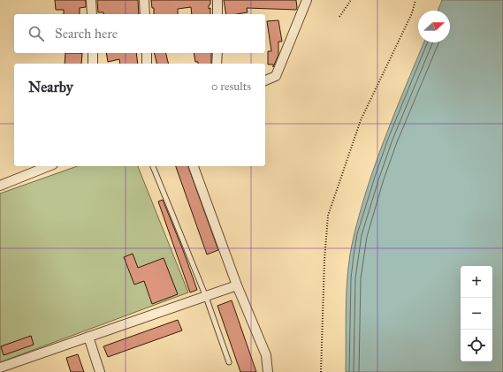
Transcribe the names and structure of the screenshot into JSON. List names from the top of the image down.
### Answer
{
  "north": "right",
  "page": {
    "search": "Search here",
    "heading": ["Nearby", "0 results"],
    "map_buttons": ["+", "−"]
  }
}
